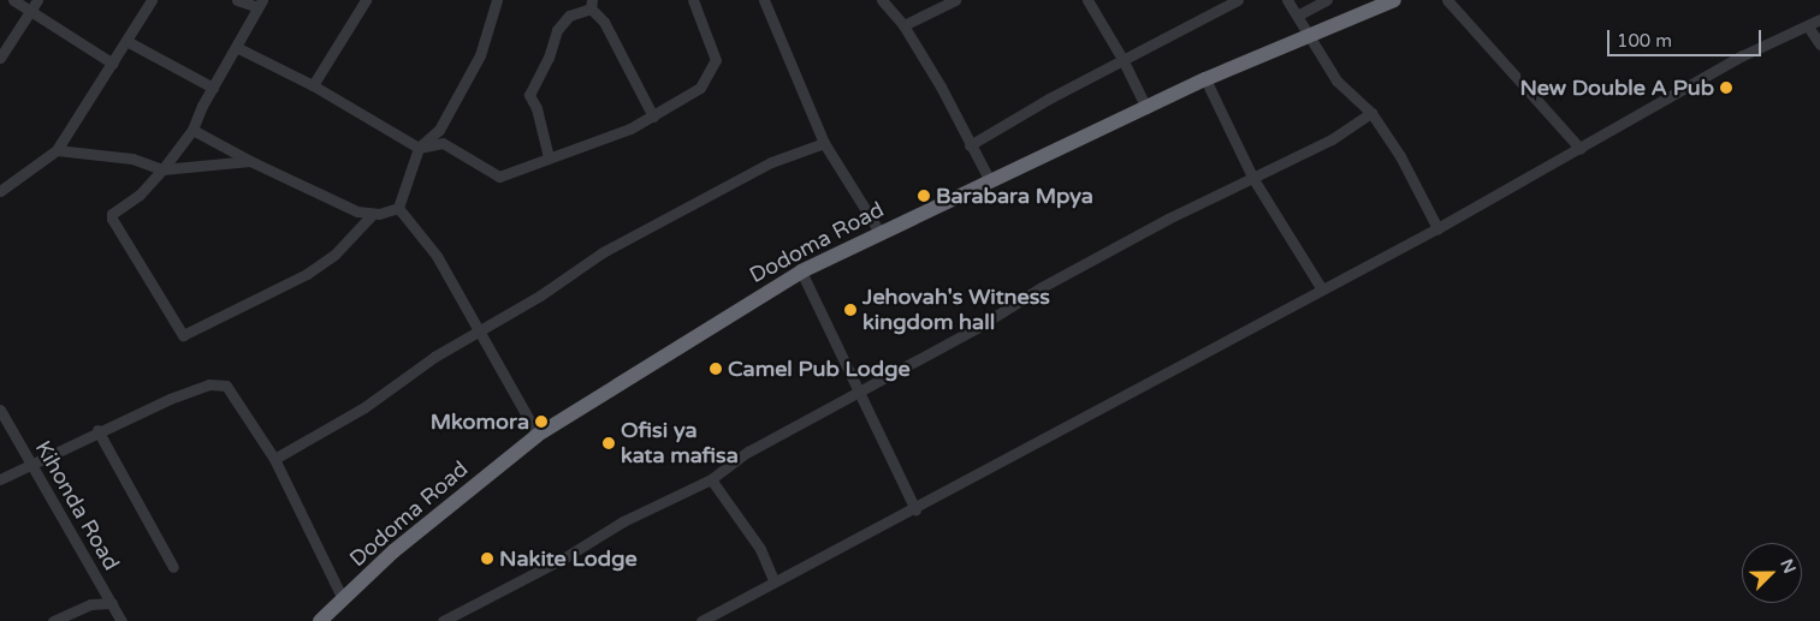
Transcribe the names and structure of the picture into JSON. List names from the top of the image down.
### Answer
{
  "streets": {
    "highway": ["Dodoma Road"],
    "street": ["Kihonda Road"]
  },
  "places": [
    "New Double A Pub",
    "Barabara Mpya",
    "Jehovah's Witness kingdom hall",
    "Camel Pub Lodge",
    "Mkomora",
    "Ofisi ya kata mafisa",
    "Nakite Lodge"
  ],
  "scale_bar": "100 m",
  "north": "top right"
}
